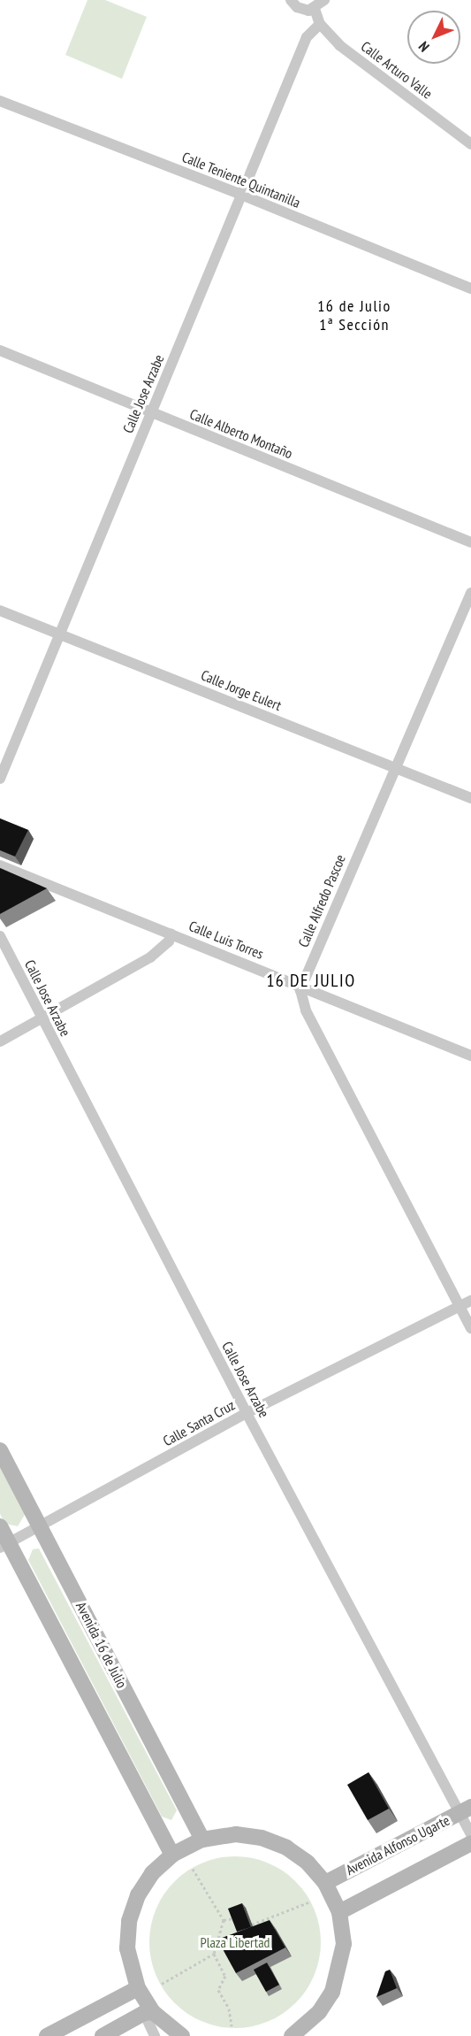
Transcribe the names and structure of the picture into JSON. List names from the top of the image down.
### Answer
{
  "streets": {
    "main road": ["Avenida 16 de Julio", "Avenida Alfonso Ugarte"],
    "street": [
      "Calle Arturo Valle",
      "Calle Teniente Quintanilla",
      "Calle Jose Arzabe",
      "Calle Alberto Montaño",
      "Calle Jorge Eulert",
      "Calle Alfredo Pascoe",
      "Calle Luis Torres",
      "Calle Santa Cruz"
    ]
  },
  "crossings": [
    ["Calle Arturo Valle", "Calle Jose Arzabe"],
    ["Calle Teniente Quintanilla", "Calle Jose Arzabe"],
    ["Calle Jose Arzabe", "Calle Alberto Montaño"],
    ["Calle Jose Arzabe", "Calle Jorge Eulert"],
    ["Calle Jose Arzabe", "Calle Santa Cruz"],
    ["Calle Jose Arzabe", "Avenida Alfonso Ugarte"],
    ["Calle Jorge Eulert", "Calle Alfredo Pascoe"],
    ["Calle Alfredo Pascoe", "Calle Luis Torres"],
    ["Calle Santa Cruz", "Avenida 16 de Julio"]
  ],
  "districts": ["16 de Julio 1ª Sección", "16 DE JULIO"],
  "parks": ["Plaza Libertad"],
  "north": "bottom left"
}
